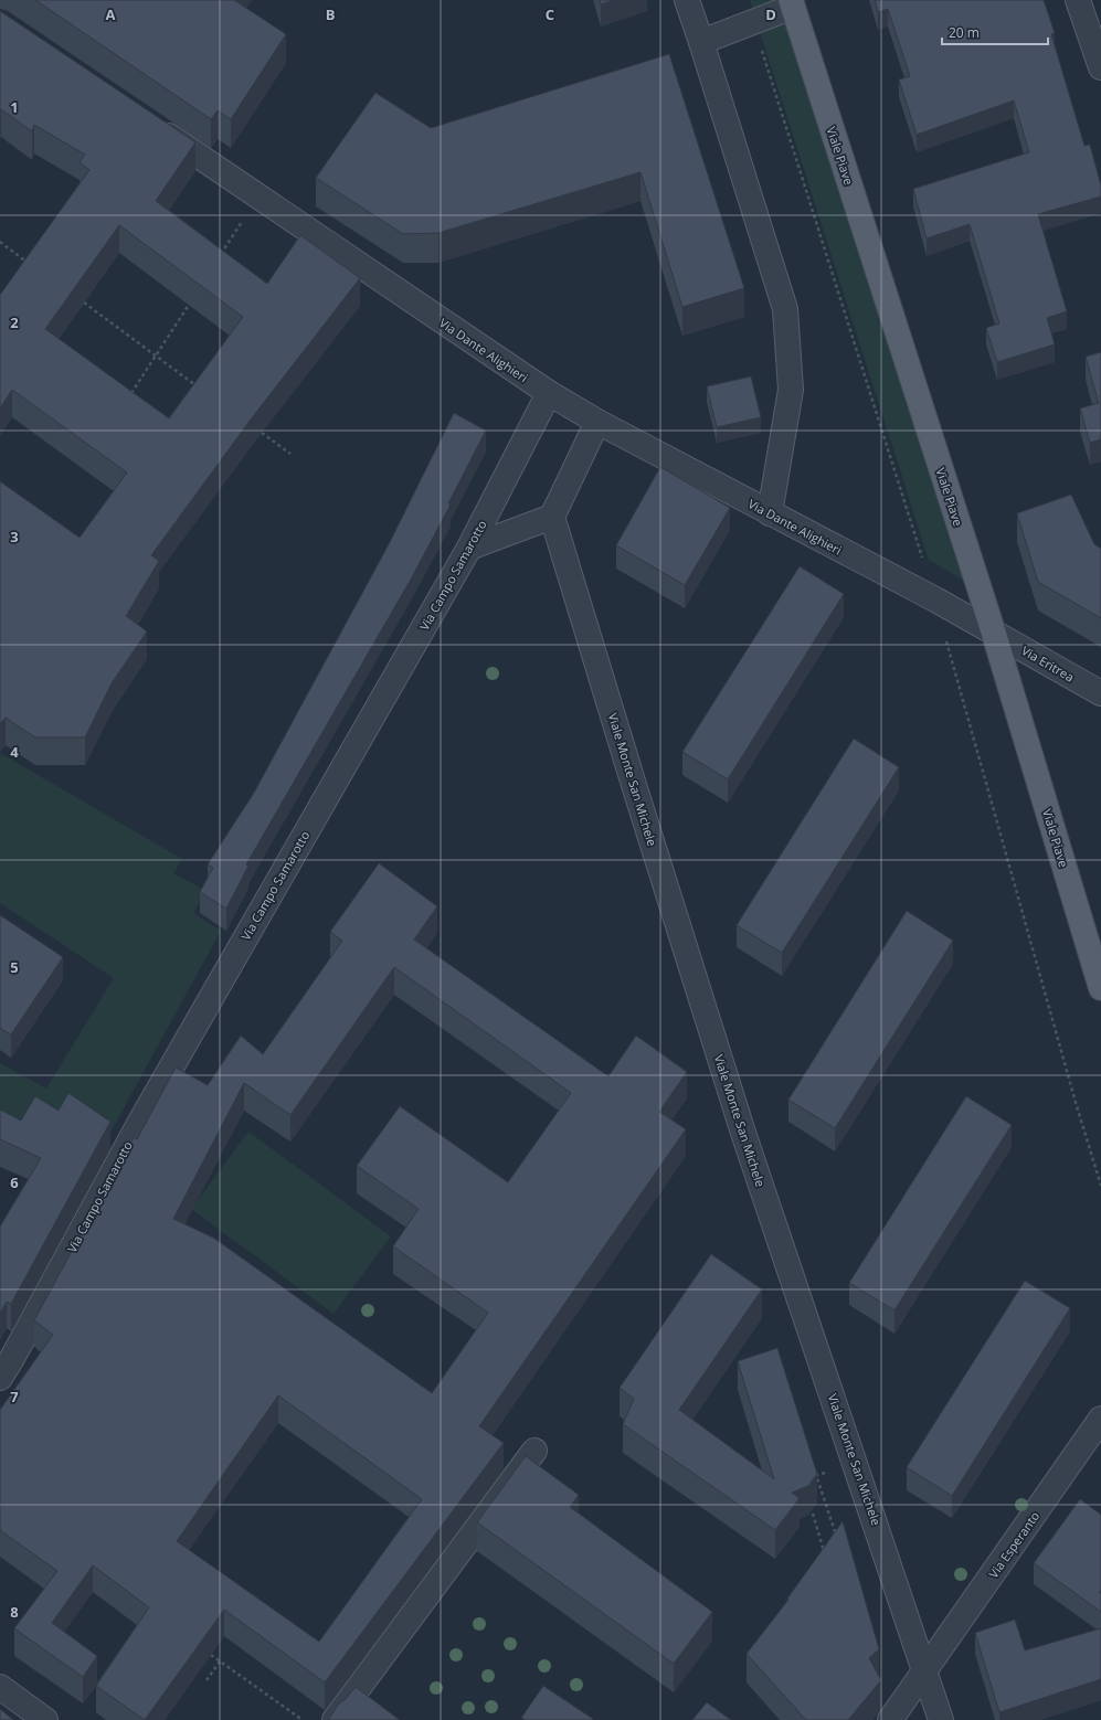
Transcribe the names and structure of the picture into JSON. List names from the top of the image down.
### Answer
{
  "streets": {
    "main road": ["Viale Piave"],
    "street": [
      "Via Dante Alighieri",
      "Via Campo Samarotto",
      "Via Eritrea",
      "Viale Monte San Michele",
      "Via Esperanto"
    ]
  },
  "crossings": [
    ["Viale Piave", "Via Dante Alighieri"],
    ["Viale Piave", "Via Eritrea"],
    ["Via Dante Alighieri", "Via Campo Samarotto"],
    ["Via Dante Alighieri", "Via Eritrea"],
    ["Viale Monte San Michele", "Via Esperanto"]
  ],
  "scale_bar": "20 m",
  "grid": {
    "columns": [
      "A",
      "B",
      "C",
      "D"
    ],
    "rows": [
      "1",
      "2",
      "3",
      "4",
      "5",
      "6",
      "7",
      "8"
    ]
  }
}
